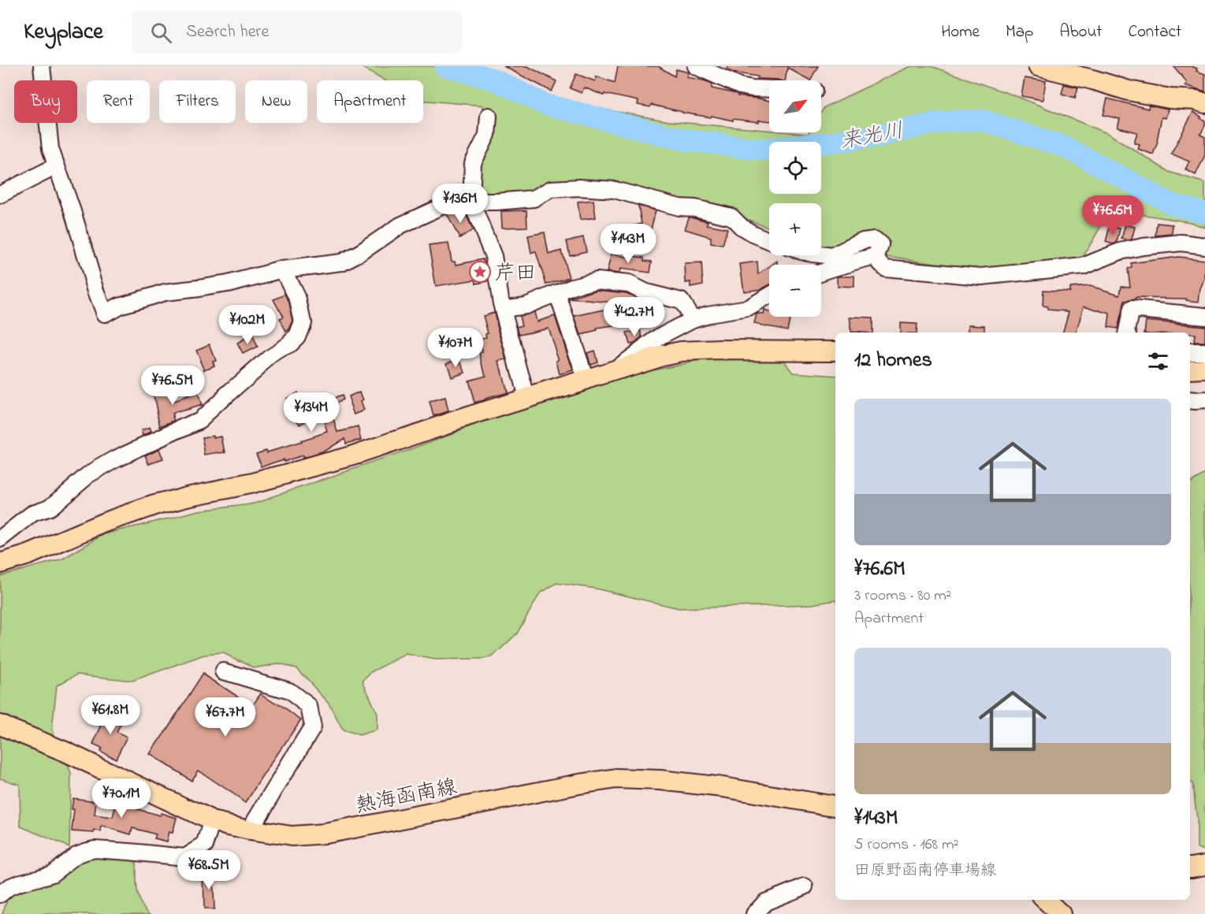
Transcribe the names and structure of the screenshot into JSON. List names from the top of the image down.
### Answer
{
  "streets": {
    "main road": ["熱海函南線"]
  },
  "water": ["来光川"],
  "places": {
    "place": ["芹田"]
  },
  "north": "top right",
  "page": {
    "header": "Keyplace",
    "search": "Search here",
    "nav": [
      "Home",
      "Map",
      "About",
      "Contact"
    ],
    "map_buttons": ["+", "−"],
    "chip": [
      "Buy",
      "Rent",
      "Filters",
      "New",
      "Apartment"
    ],
    "price": [
      "¥136M",
      "¥76.6M",
      "¥143M",
      "¥42.7M",
      "¥102M",
      "¥107M",
      "¥76.5M",
      "¥134M",
      "¥61.8M",
      "¥67.7M",
      "¥70.1M",
      "¥68.5M"
    ],
    "heading": "12 homes",
    "list": [
      {
        "name": "¥76.6M",
        "note": "3 rooms · 80 m² · Apartment"
      },
      {
        "name": "¥143M",
        "note": "5 rooms · 168 m² · 田原野函南停車場線"
      }
    ]
  }
}
